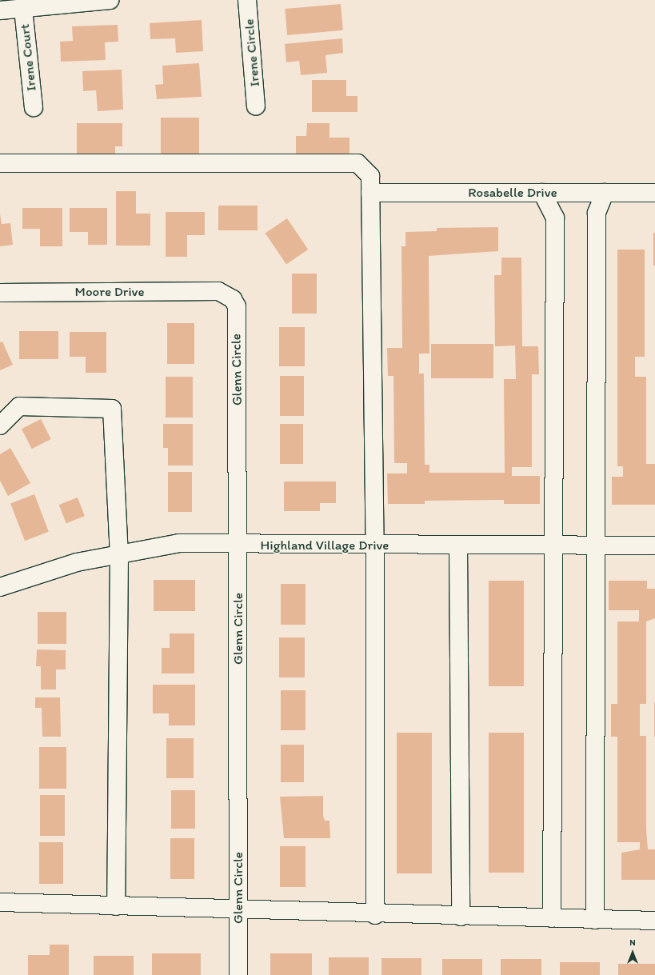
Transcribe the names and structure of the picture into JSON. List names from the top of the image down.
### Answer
{
  "streets": {
    "street": [
      "Irene Circle",
      "Irene Court",
      "Rosabelle Drive",
      "Moore Drive",
      "Glenn Circle",
      "Highland Village Drive"
    ]
  },
  "crossings": [
    ["Moore Drive", "Glenn Circle"],
    ["Glenn Circle", "Highland Village Drive"]
  ],
  "north": "top"
}
